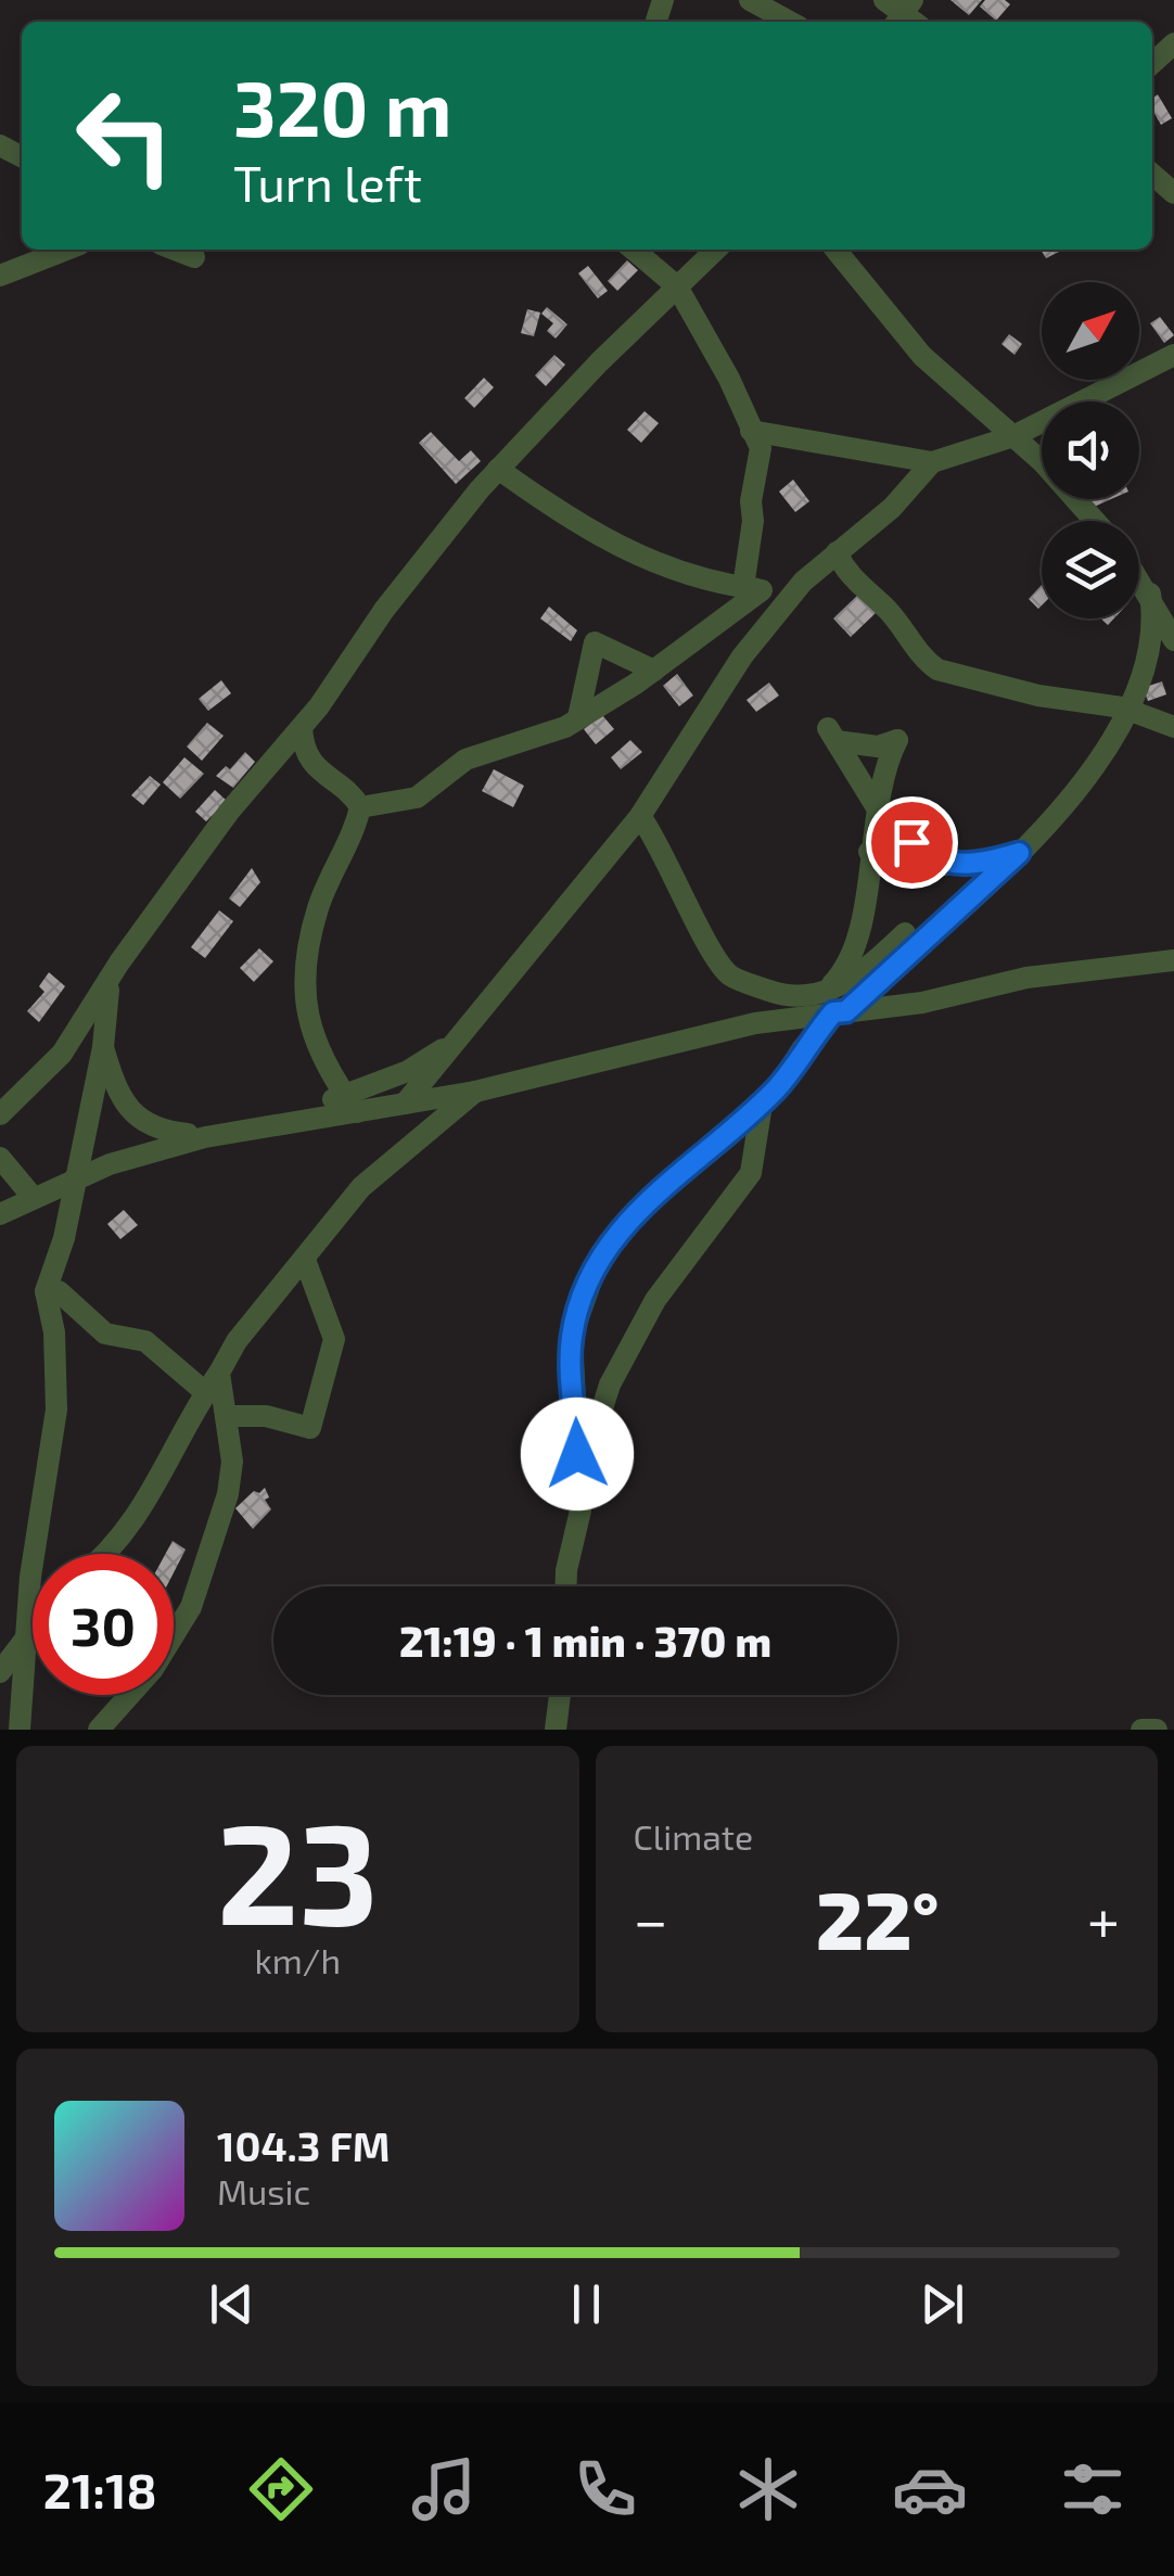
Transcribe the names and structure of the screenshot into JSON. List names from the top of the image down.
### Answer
{
  "north": "top right",
  "page": {
    "turn": ["320 m", "Turn left"],
    "limit": "30",
    "trip": "21:19 · 1 min · 370 m",
    "tile": [
      ["23", "km/h"],
      "Climate"
    ],
    "heat": ["−", "22°", "+"],
    "song": ["104.3 FM", "Music"],
    "tabs": "21:18"
  }
}
